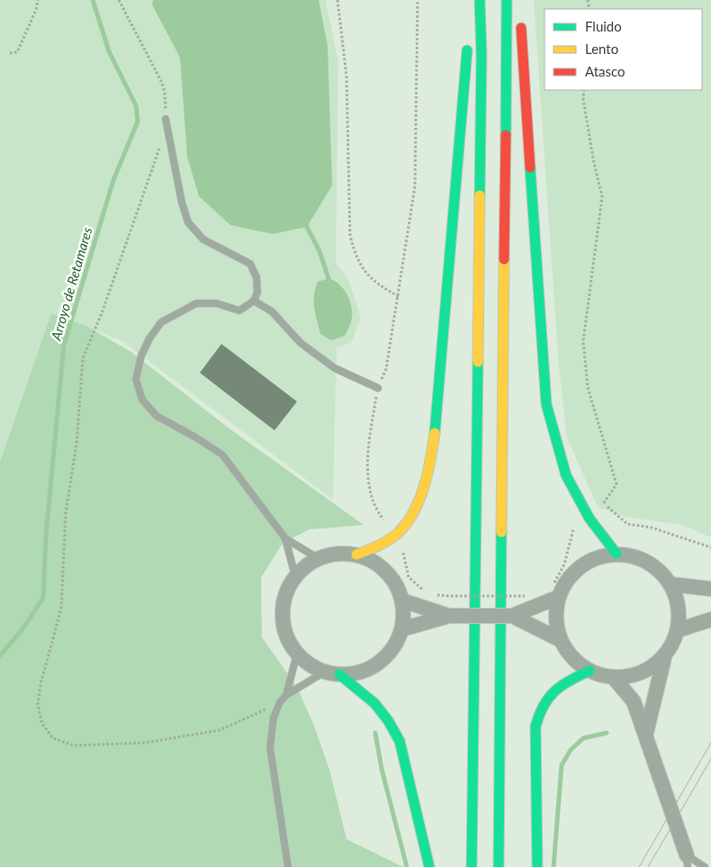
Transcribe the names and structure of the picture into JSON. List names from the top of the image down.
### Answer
{
  "water": ["Arroyo de Retamares"],
  "legend": ["Fluido", "Lento", "Atasco"]
}
